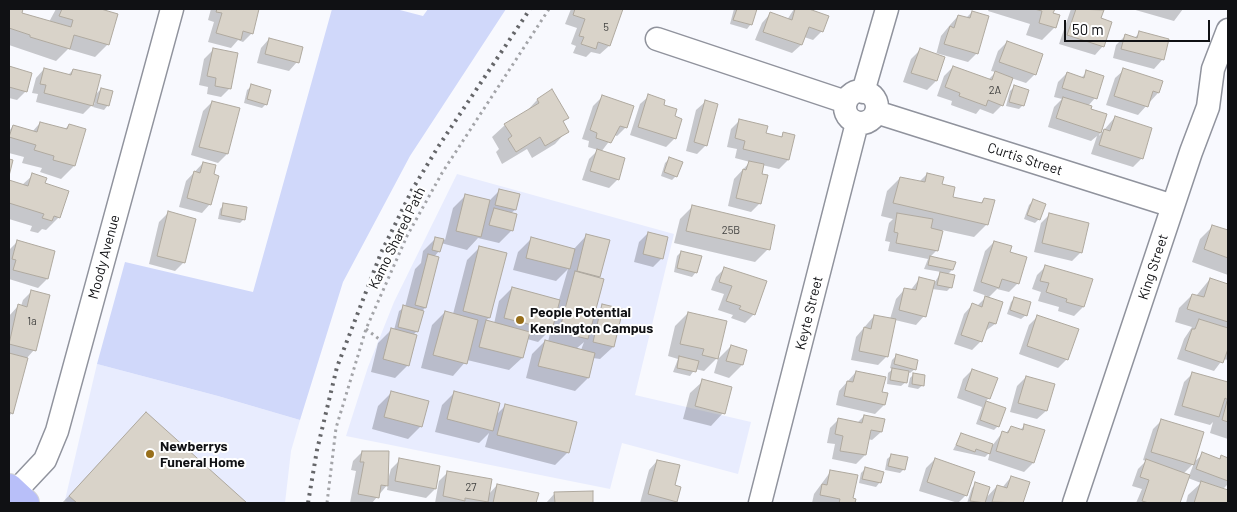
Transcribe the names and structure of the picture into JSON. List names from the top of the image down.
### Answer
{
  "streets": {
    "street": [
      "Curtis Street",
      "Moody Avenue",
      "King Street",
      "Keyte Street"
    ],
    "path": ["Kamo Shared Path"]
  },
  "crossings": [
    ["Curtis Street", "King Street"],
    ["Curtis Street", "Keyte Street"]
  ],
  "places": ["People Potential Kensington Campus", "Newberrys Funeral Home"],
  "house_numbers": [
    "5",
    "2A",
    "25B",
    "1a",
    "27"
  ],
  "scale_bar": "50 m"
}
